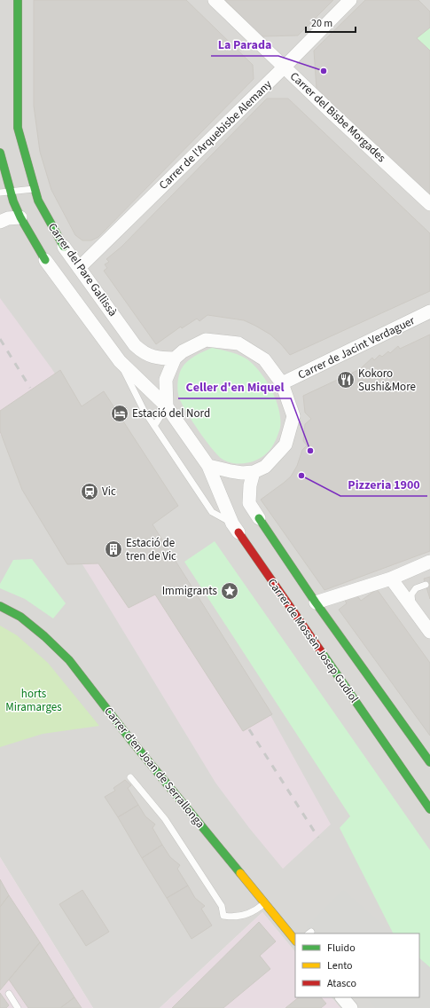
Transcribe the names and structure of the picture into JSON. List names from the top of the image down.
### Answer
{
  "streets": {
    "street": [
      "Carrer del Bisbe Morgades",
      "Carrer de l'Arquebisbe Alemany",
      "Carrer del Pare Gallissà",
      "Carrer de Jacint Verdaguer",
      "Carrer de Mossèn Josep Gudiol",
      "Carrer d'en Joan de Serrallonga"
    ]
  },
  "crossings": [
    ["Carrer del Bisbe Morgades", "Carrer de l'Arquebisbe Alemany"],
    ["Carrer de l'Arquebisbe Alemany", "Carrer del Pare Gallissà"],
    ["Carrer del Pare Gallissà", "Carrer de Mossèn Josep Gudiol"]
  ],
  "parks": ["horts Miramarges"],
  "places": {
    "other": ["La Parada", "Celler d'en Miquel", "Pizzeria 1900"],
    "restaurant": ["Kokoro Sushi&More"],
    "hotel": ["Estació del Nord"],
    "station": ["Vic"],
    "building": ["Estació de tren de Vic"],
    "place": ["Immigrants"]
  },
  "legend": ["Fluido", "Lento", "Atasco"],
  "scale_bar": "20 m"
}
